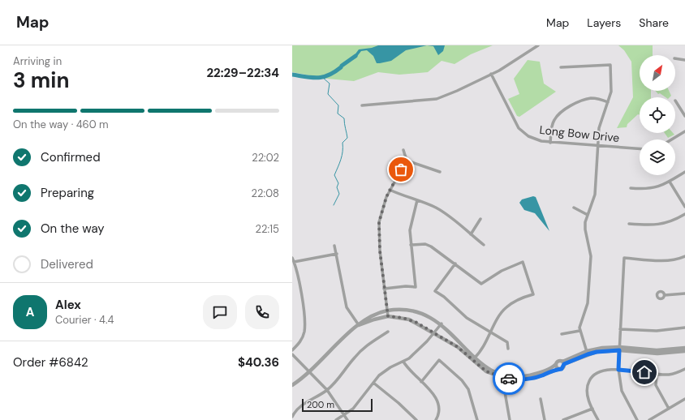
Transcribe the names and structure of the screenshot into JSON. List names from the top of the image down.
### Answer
{
  "streets": {
    "street": ["Long Bow Drive"]
  },
  "scale_bar": "200 m",
  "north": "top right",
  "page": {
    "header": "Map",
    "nav": ["Map", "Layers", "Share"],
    "heading": ["3 min", "Arriving in", "22:29–22:34"],
    "panel": [
      "Alex",
      "Courier · 4.4",
      "Order #6842",
      "$40.36"
    ],
    "bar": "On the way · 460 m",
    "list": [
      ["Confirmed", "22:02"],
      ["Preparing", "22:08"],
      ["On the way", "22:15"],
      "Delivered"
    ],
    "round": "A",
    "scale": "200 m"
  }
}
